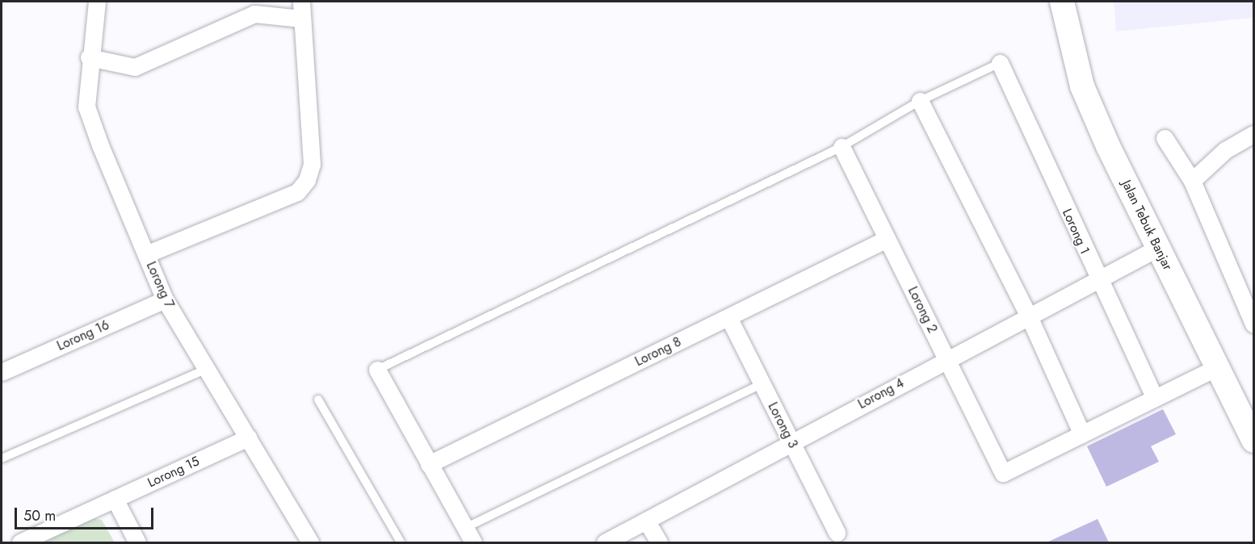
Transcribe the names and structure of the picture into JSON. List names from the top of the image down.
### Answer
{
  "streets": {
    "street": [
      "Jalan Tebuk Banjar",
      "Lorong 1",
      "Lorong 7",
      "Lorong 2",
      "Lorong 16",
      "Lorong 8",
      "Lorong 4",
      "Lorong 3",
      "Lorong 15"
    ]
  },
  "crossings": [
    ["Jalan Tebuk Banjar", "Lorong 4"],
    ["Lorong 1", "Lorong 4"],
    ["Lorong 7", "Lorong 16"],
    ["Lorong 7", "Lorong 15"],
    ["Lorong 2", "Lorong 8"],
    ["Lorong 2", "Lorong 4"],
    ["Lorong 8", "Lorong 3"],
    ["Lorong 4", "Lorong 3"]
  ],
  "scale_bar": "50 m"
}
